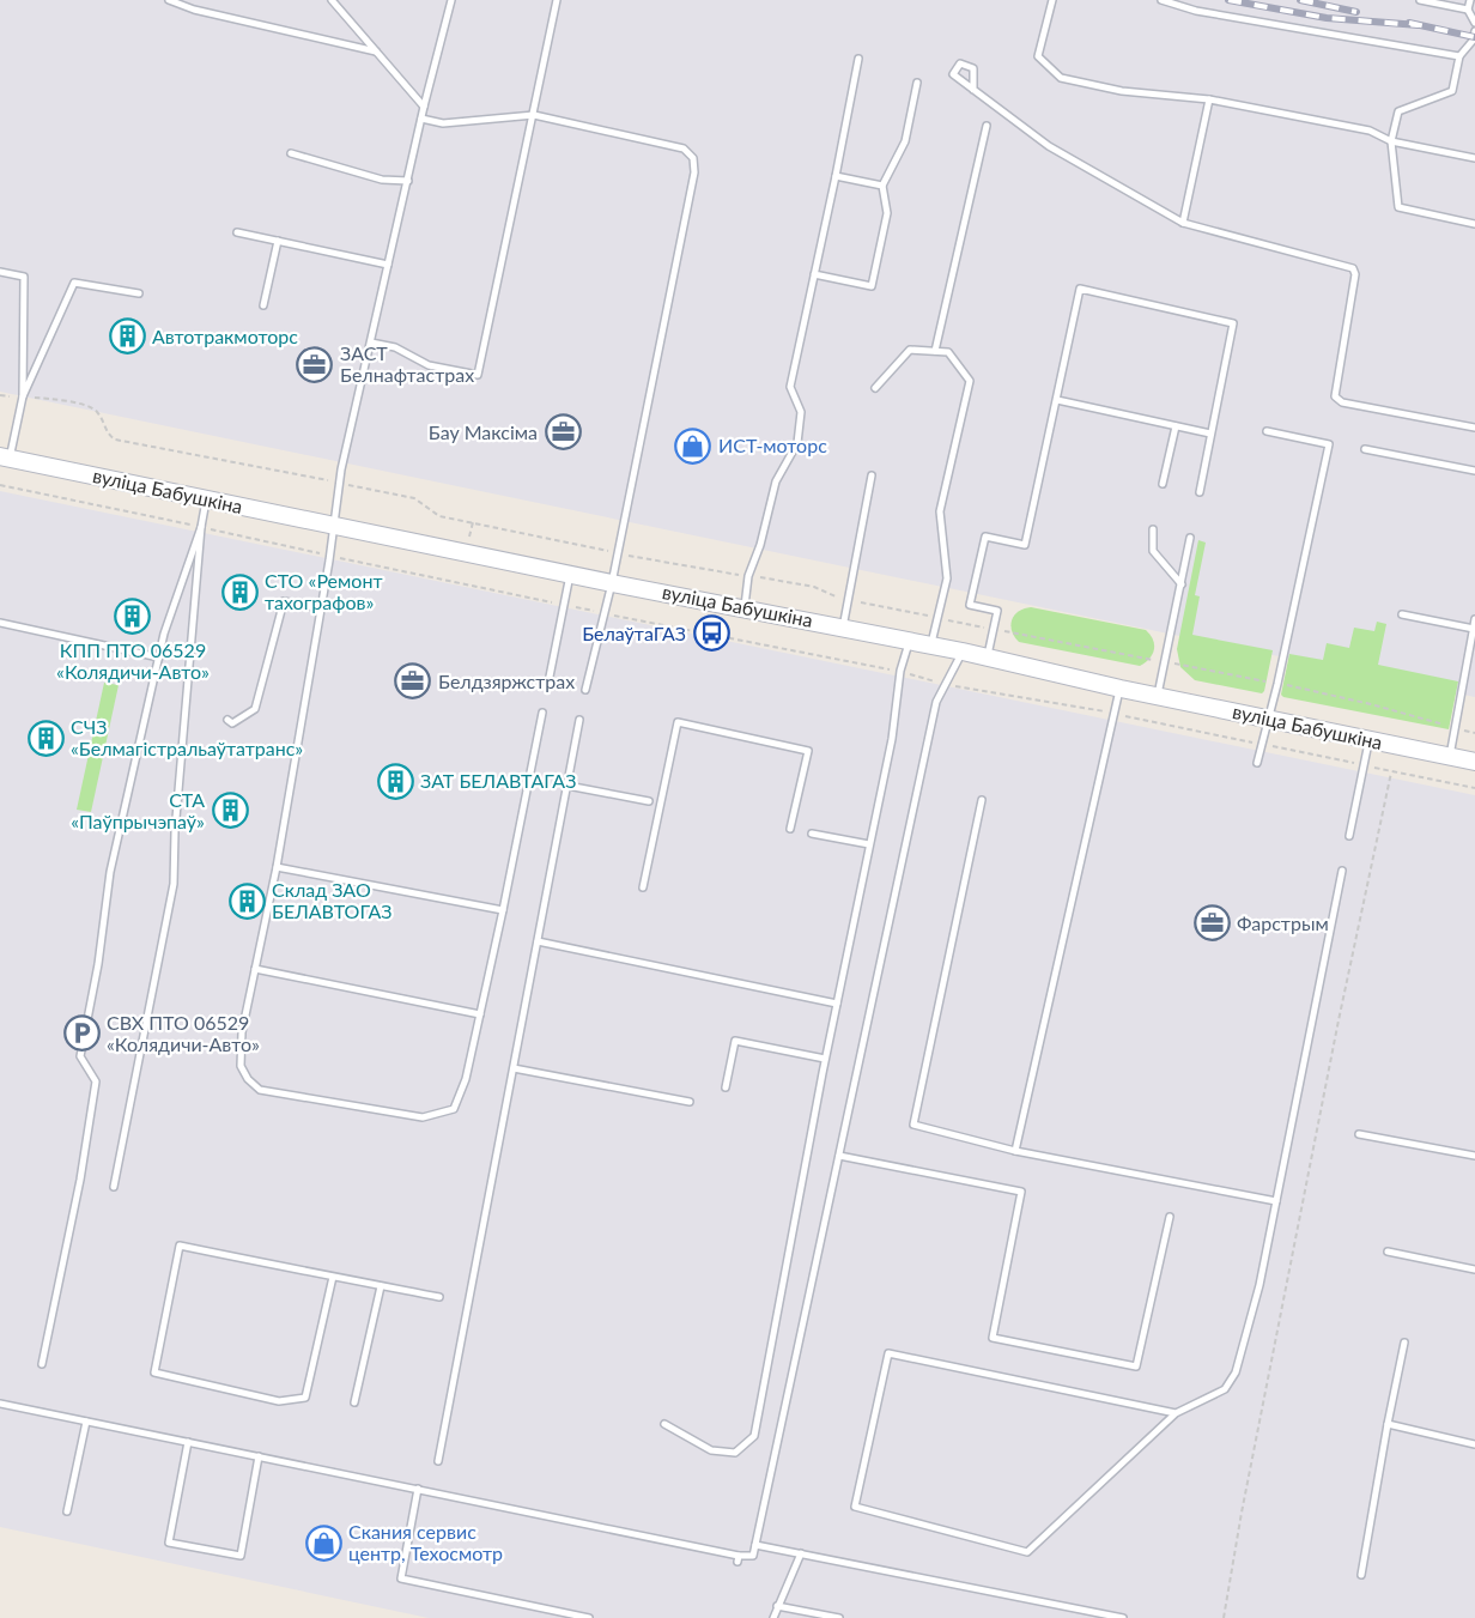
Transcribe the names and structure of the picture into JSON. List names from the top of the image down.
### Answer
{
  "streets": {
    "street": ["вуліца Бабушкіна"]
  },
  "places": {
    "building": [
      "Автотракмоторс",
      "СТО «Ремонт тахографов»",
      "КПП ПТО 06529 «Колядичи-Авто»",
      "СЧЗ «Белмагістральаўтатранс»",
      "ЗАТ БЕЛАВТАГАЗ",
      "СТА «Паўпрычэпаў»",
      "Склад ЗАО БЕЛАВТОГАЗ"
    ],
    "office": [
      "ЗАСТ Белнафтастрах",
      "Бау Максіма",
      "Белдзяржстрах",
      "Фарстрым"
    ],
    "shop": ["ИСТ-моторс", "Скания сервис центр, Техосмотр"],
    "bus stop": ["БелаўтаГАЗ"],
    "parking": ["СВХ ПТО 06529 «Колядичи-Авто»"]
  }
}
